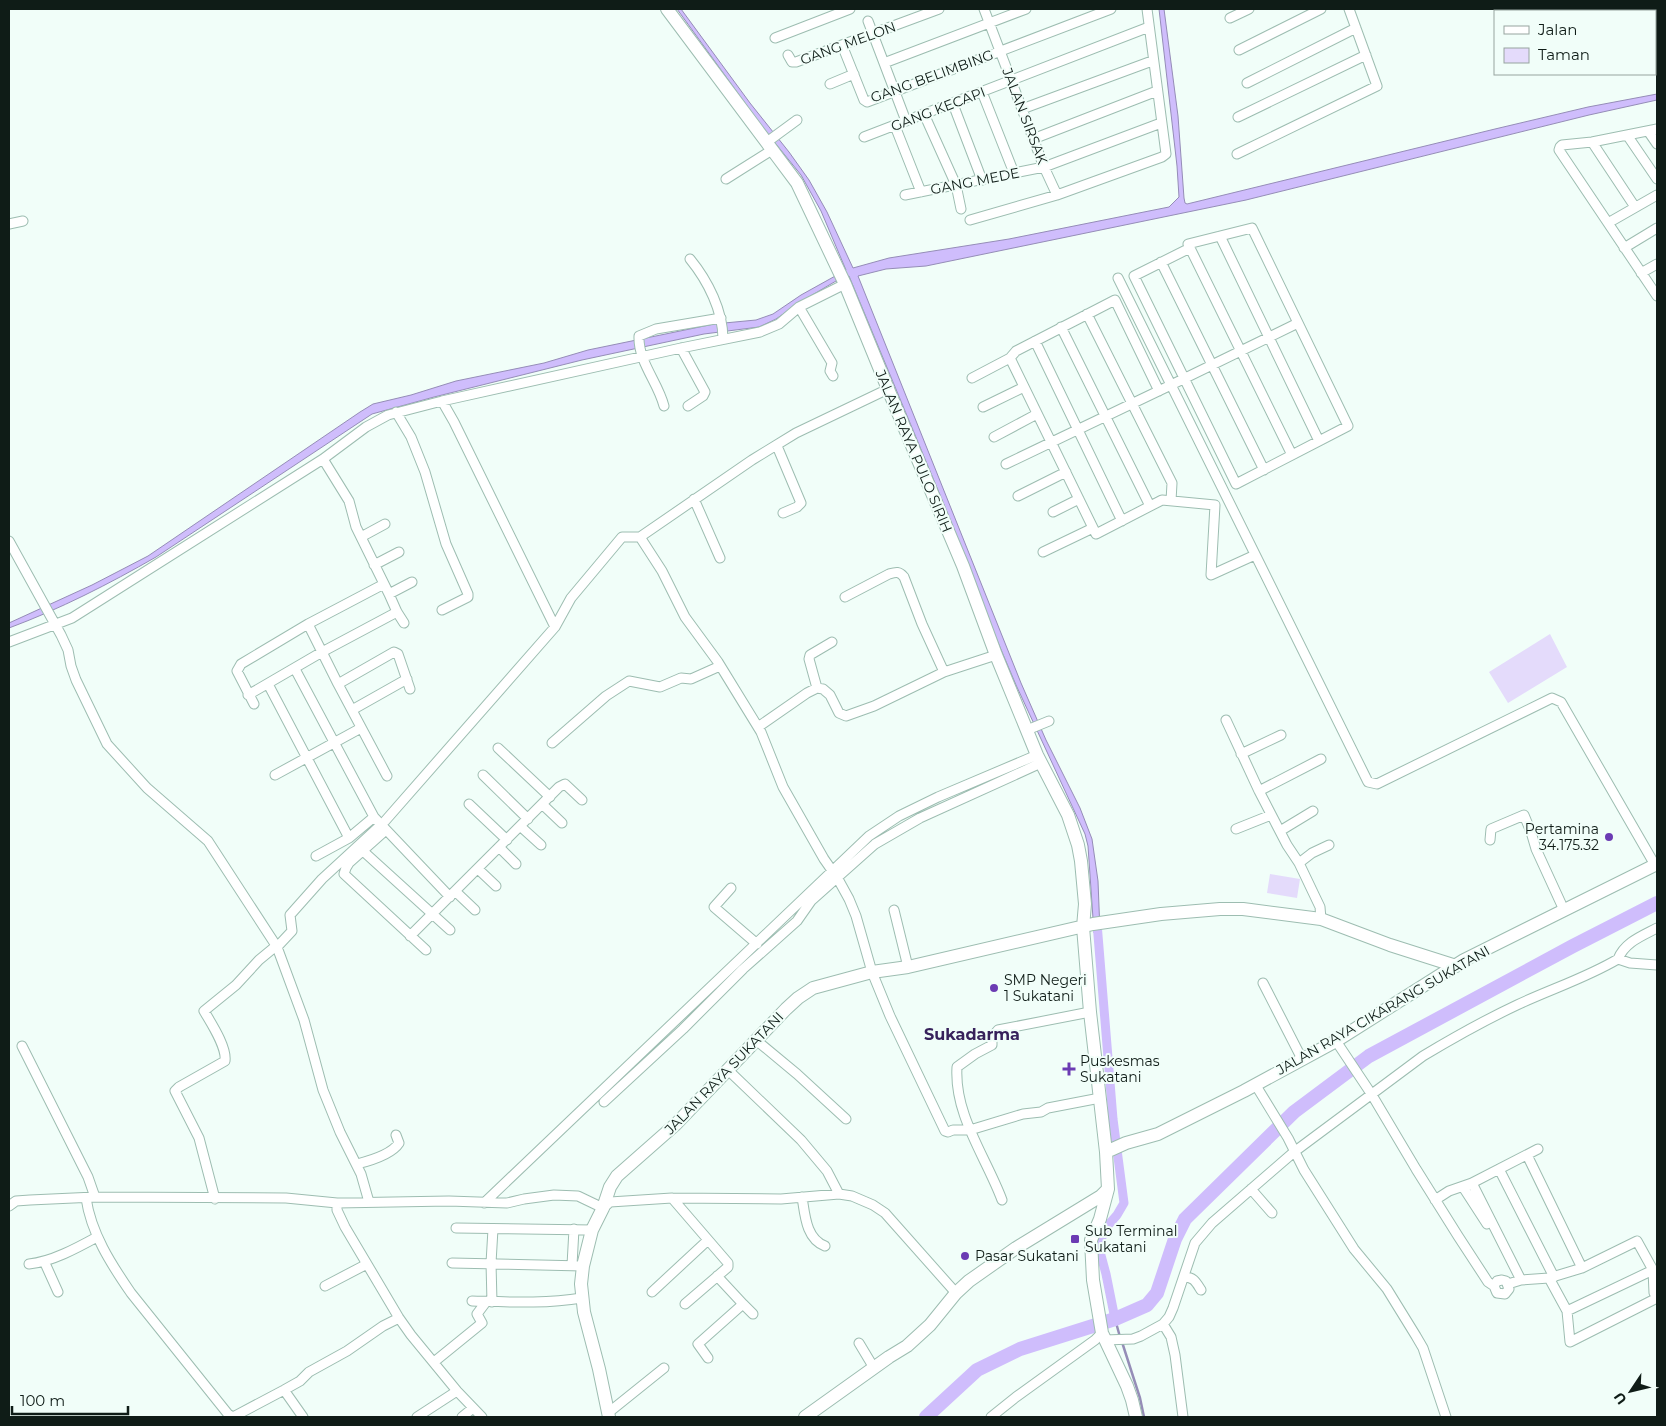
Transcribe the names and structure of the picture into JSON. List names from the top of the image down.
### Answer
{
  "streets": {
    "street": [
      "GANG MELON",
      "GANG BELIMBING",
      "GANG KECAPI",
      "JALAN SIRSAK",
      "GANG MEDE",
      "JALAN RAYA PULO SIRIH",
      "JALAN RAYA CIKARANG SUKATANI",
      "JALAN RAYA SUKATANI"
    ]
  },
  "crossings": [
    ["GANG MELON", "GANG BELIMBING"],
    ["GANG BELIMBING", "JALAN SIRSAK"],
    ["GANG KECAPI", "JALAN SIRSAK"],
    ["JALAN SIRSAK", "GANG MEDE"],
    ["JALAN RAYA PULO SIRIH", "JALAN RAYA SUKATANI"],
    ["JALAN RAYA CIKARANG SUKATANI", "JALAN RAYA SUKATANI"]
  ],
  "districts": ["Sukadarma"],
  "places": {
    "other": ["Pertamina 34.175.32", "SMP Negeri 1 Sukatani", "Pasar Sukatani"],
    "health": ["Puskesmas Sukatani"],
    "transit": ["Sub Terminal Sukatani"]
  },
  "legend": ["Jalan", "Taman"],
  "scale_bar": "100 m",
  "north": "bottom left"
}
